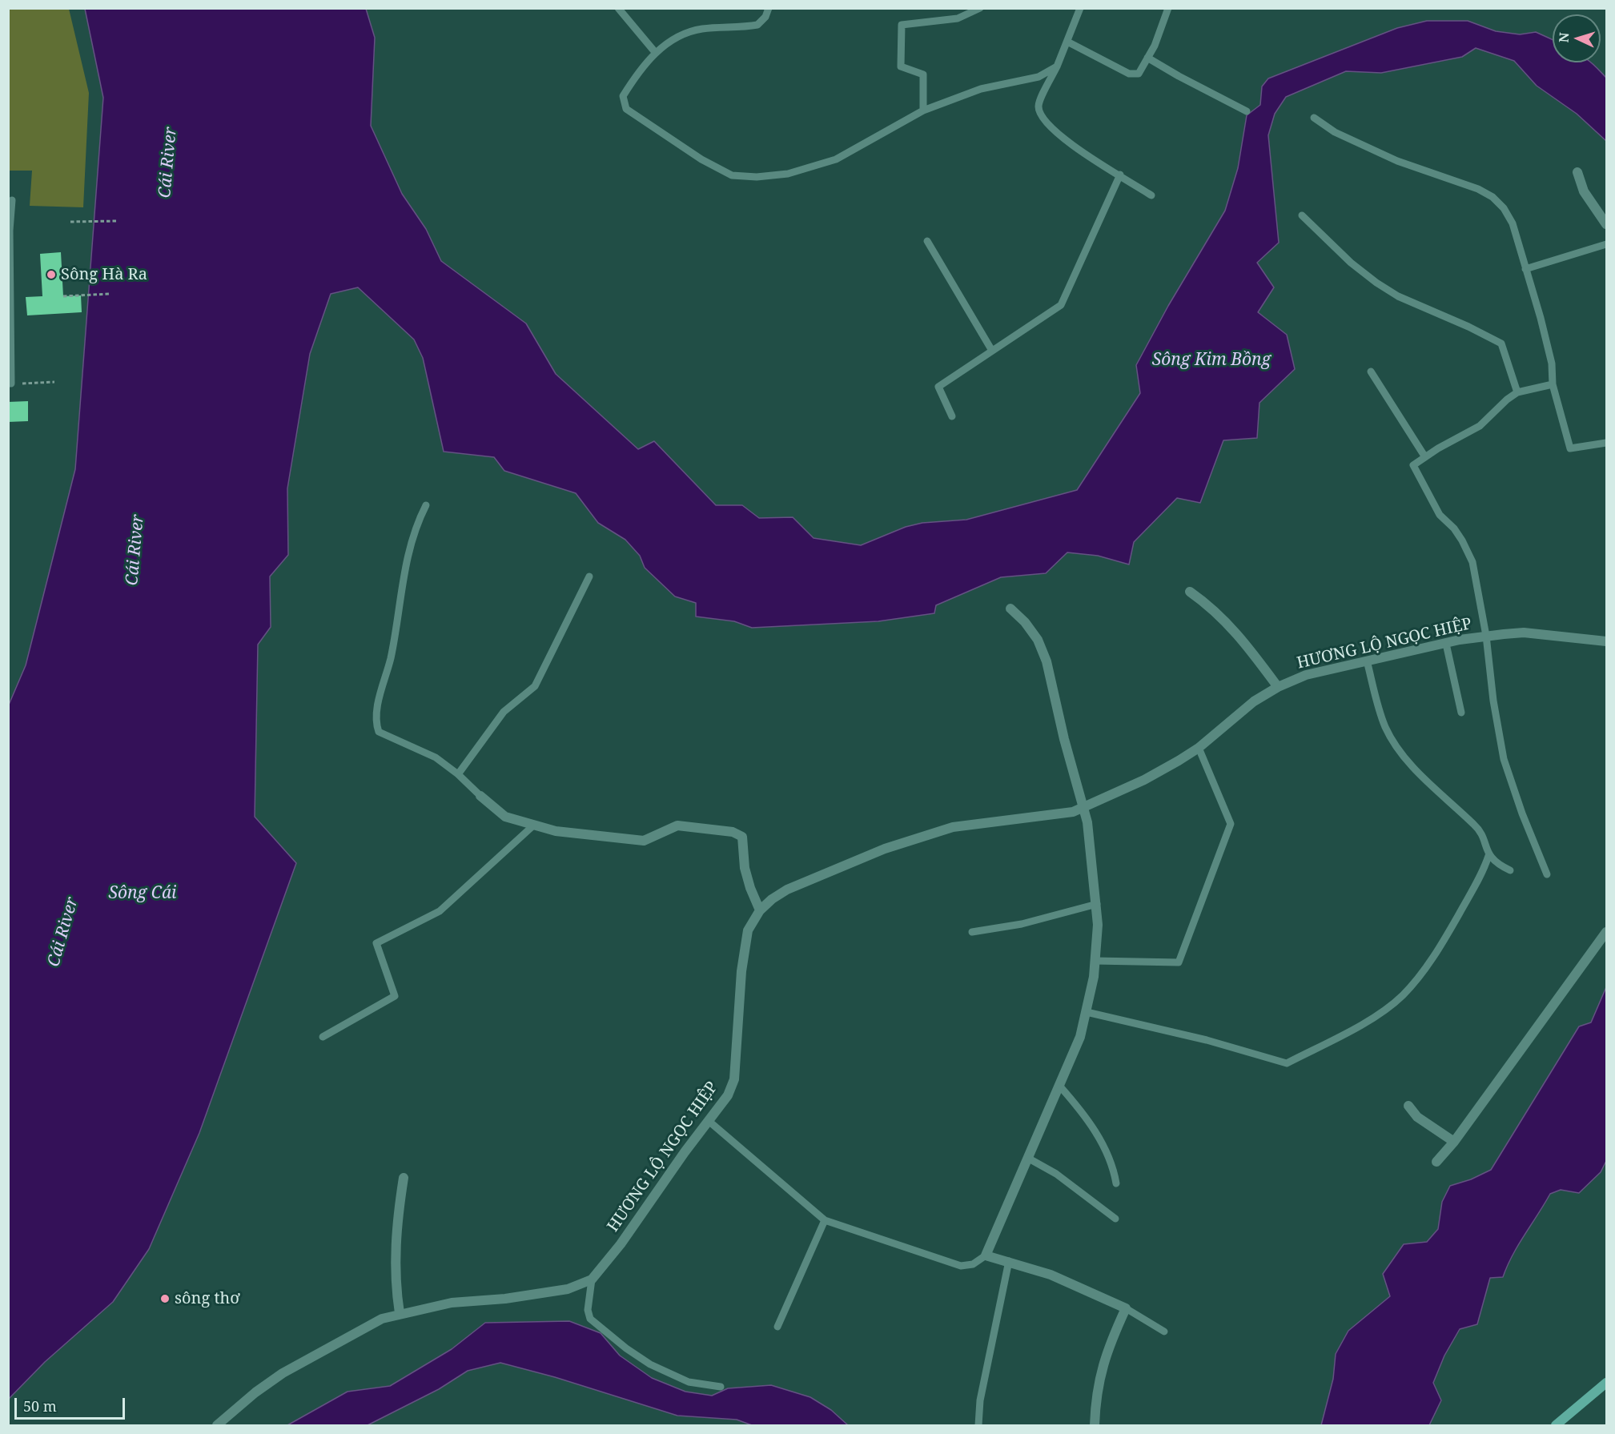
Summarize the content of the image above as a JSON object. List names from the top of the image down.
{
  "streets": {
    "street": ["HƯƠNG LỘ NGỌC HIỆP"]
  },
  "water": ["Cái River", "Sông Kim Bồng", "Sông Cái"],
  "places": ["Sông Hà Ra", "sông thơ"],
  "scale_bar": "50 m",
  "north": "left"
}
